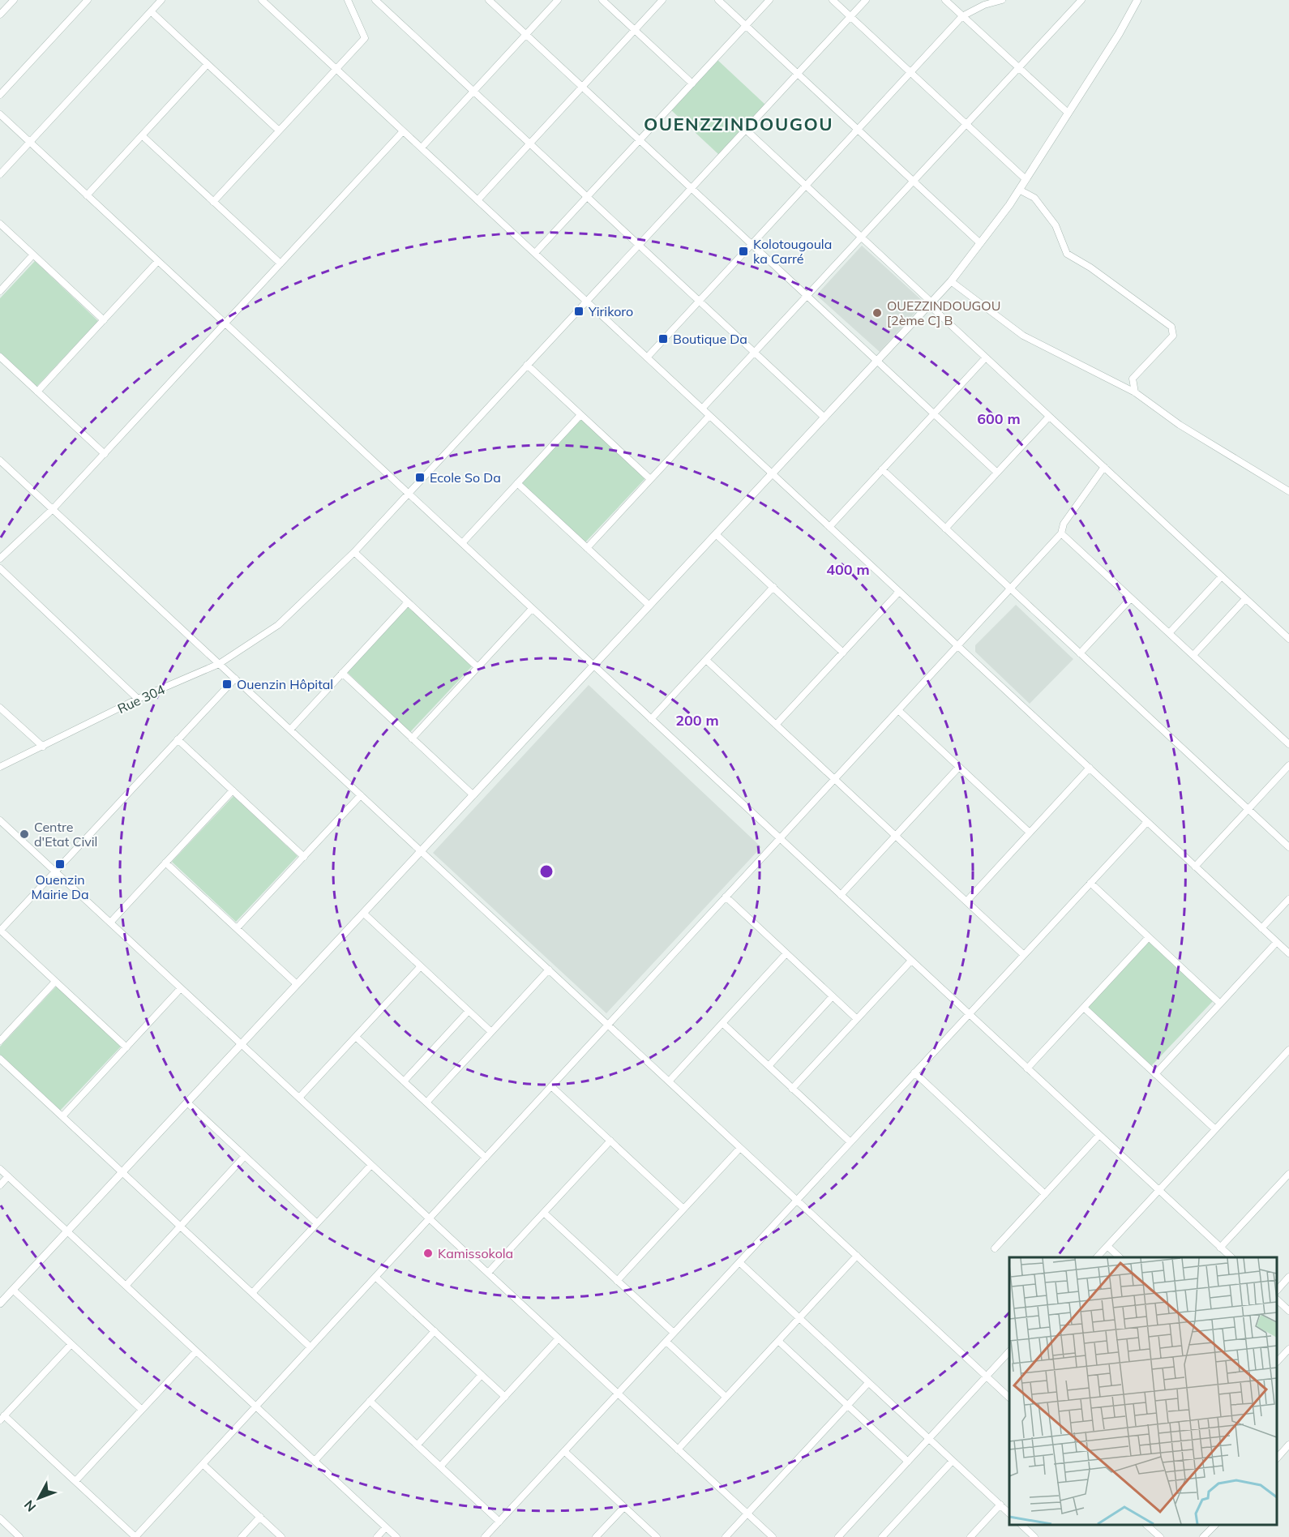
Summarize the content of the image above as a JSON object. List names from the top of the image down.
{
  "streets": {
    "street": ["Rue 304"]
  },
  "districts": ["OUENZZINDOUGOU"],
  "places": {
    "transit": [
      "Kolotougoula ka Carré",
      "Yirikoro",
      "Boutique Da",
      "Ecole So Da",
      "Ouenzin Hôpital",
      "Ouenzin Mairie Da"
    ],
    "other": ["OUEZZINDOUGOU [2ème C] B", "Centre d'Etat Civil", "Kamissokola"]
  },
  "north": "bottom left",
  "rings": ["600 m", "400 m", "200 m"]
}
